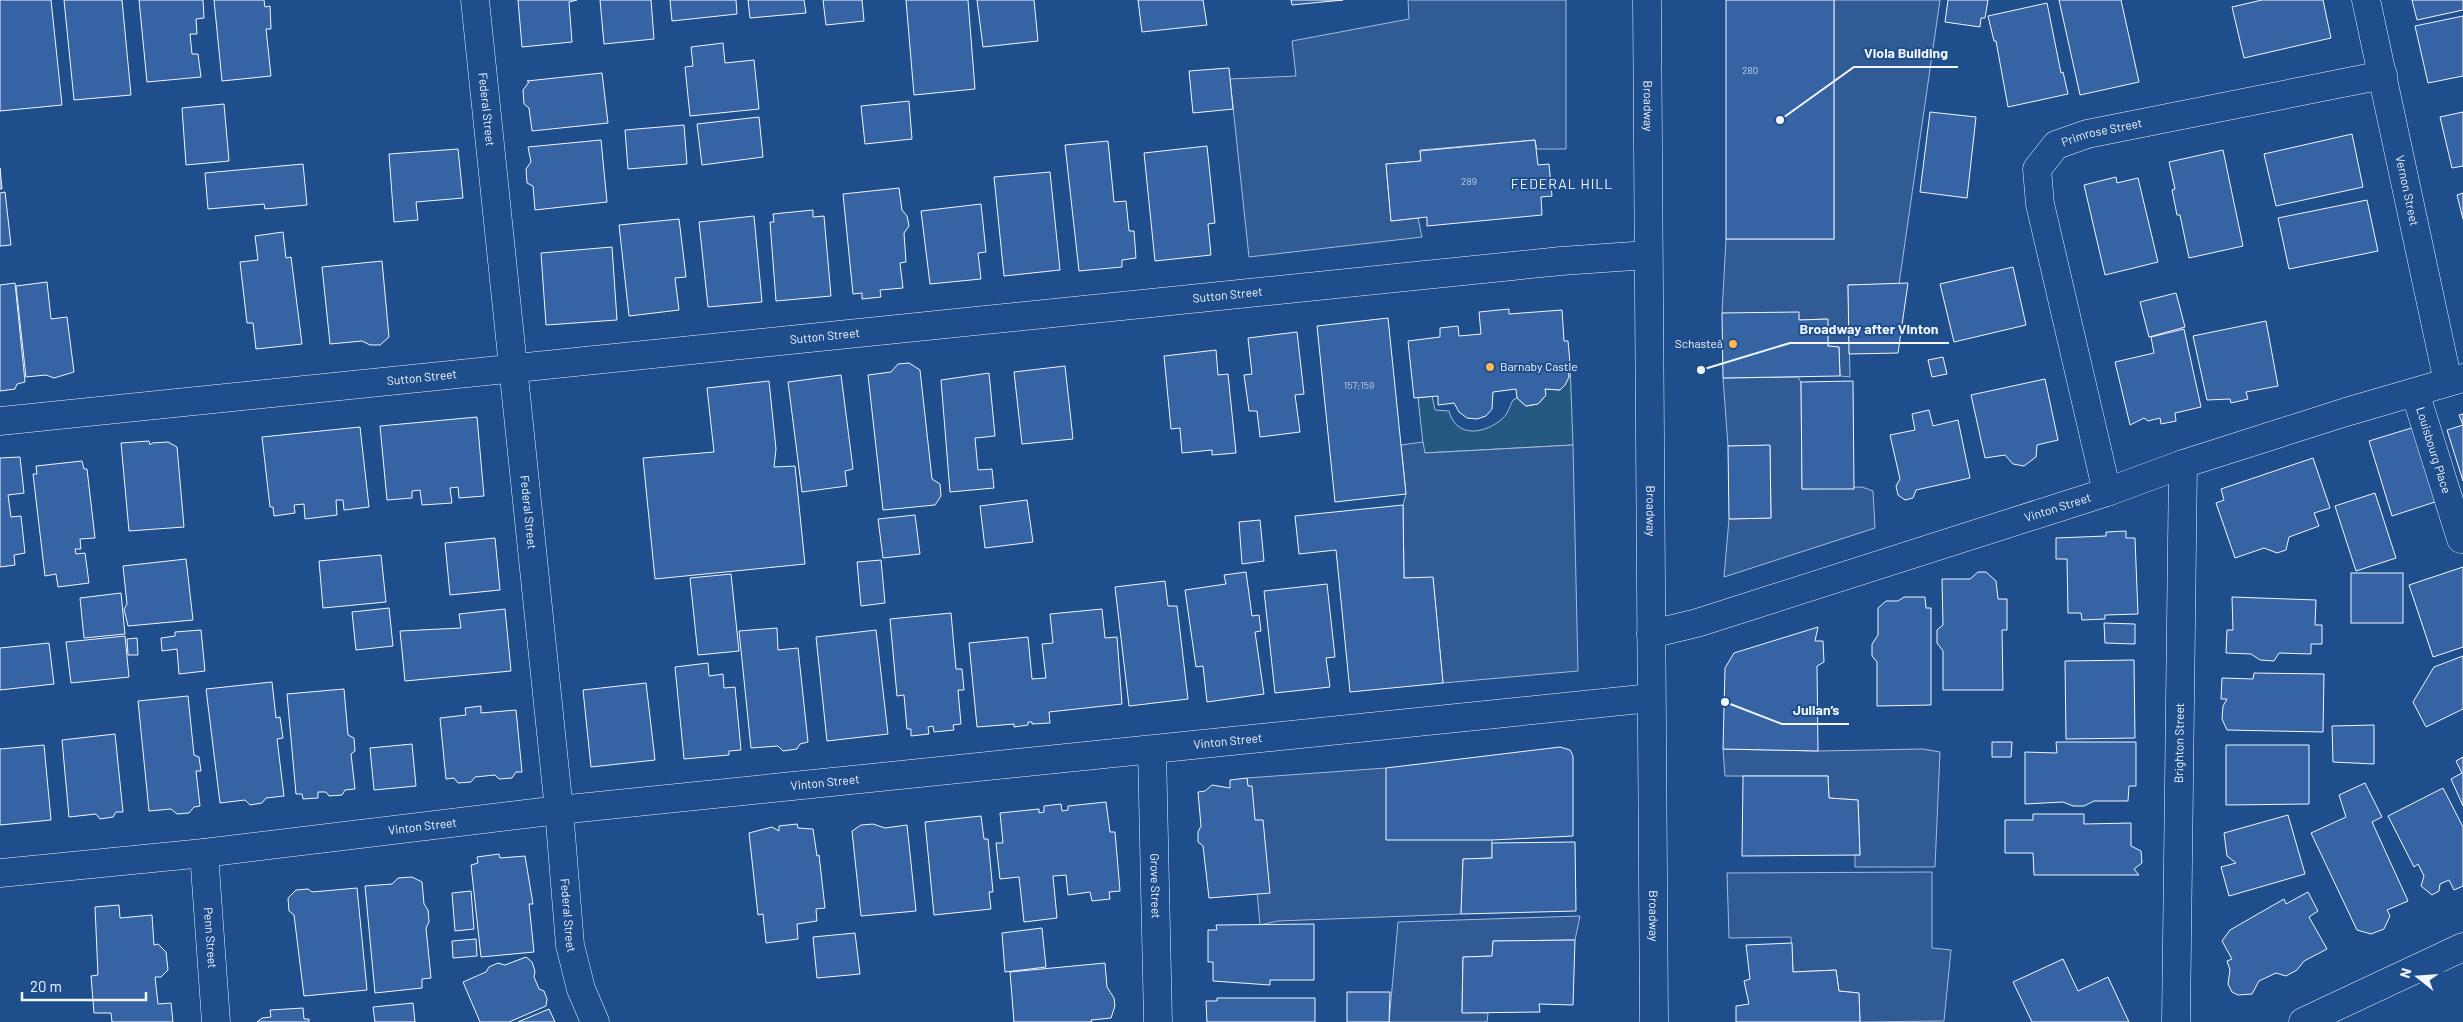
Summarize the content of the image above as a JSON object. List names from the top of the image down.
{
  "streets": {
    "street": [
      "Broadway",
      "Federal Street",
      "Primrose Street",
      "Vernon Street",
      "Sutton Street",
      "Louisbourg Place",
      "Vinton Street",
      "Brighton Street",
      "Grove Street",
      "Penn Street"
    ]
  },
  "crossings": [
    ["Broadway", "Sutton Street"],
    ["Broadway", "Vinton Street"],
    ["Federal Street", "Sutton Street"],
    ["Federal Street", "Vinton Street"],
    ["Primrose Street", "Vernon Street"],
    ["Primrose Street", "Vinton Street"],
    ["Vernon Street", "Vinton Street"],
    ["Louisbourg Place", "Vinton Street"],
    ["Vinton Street", "Brighton Street"],
    ["Vinton Street", "Grove Street"],
    ["Vinton Street", "Penn Street"]
  ],
  "districts": ["FEDERAL HILL"],
  "places": [
    "Viola Building",
    "Schasteâ",
    "Barnaby Castle",
    "Broadway after Vinton",
    "Julian’s"
  ],
  "house_numbers": ["280", "289", "157;159"],
  "scale_bar": "20 m",
  "north": "left"
}
